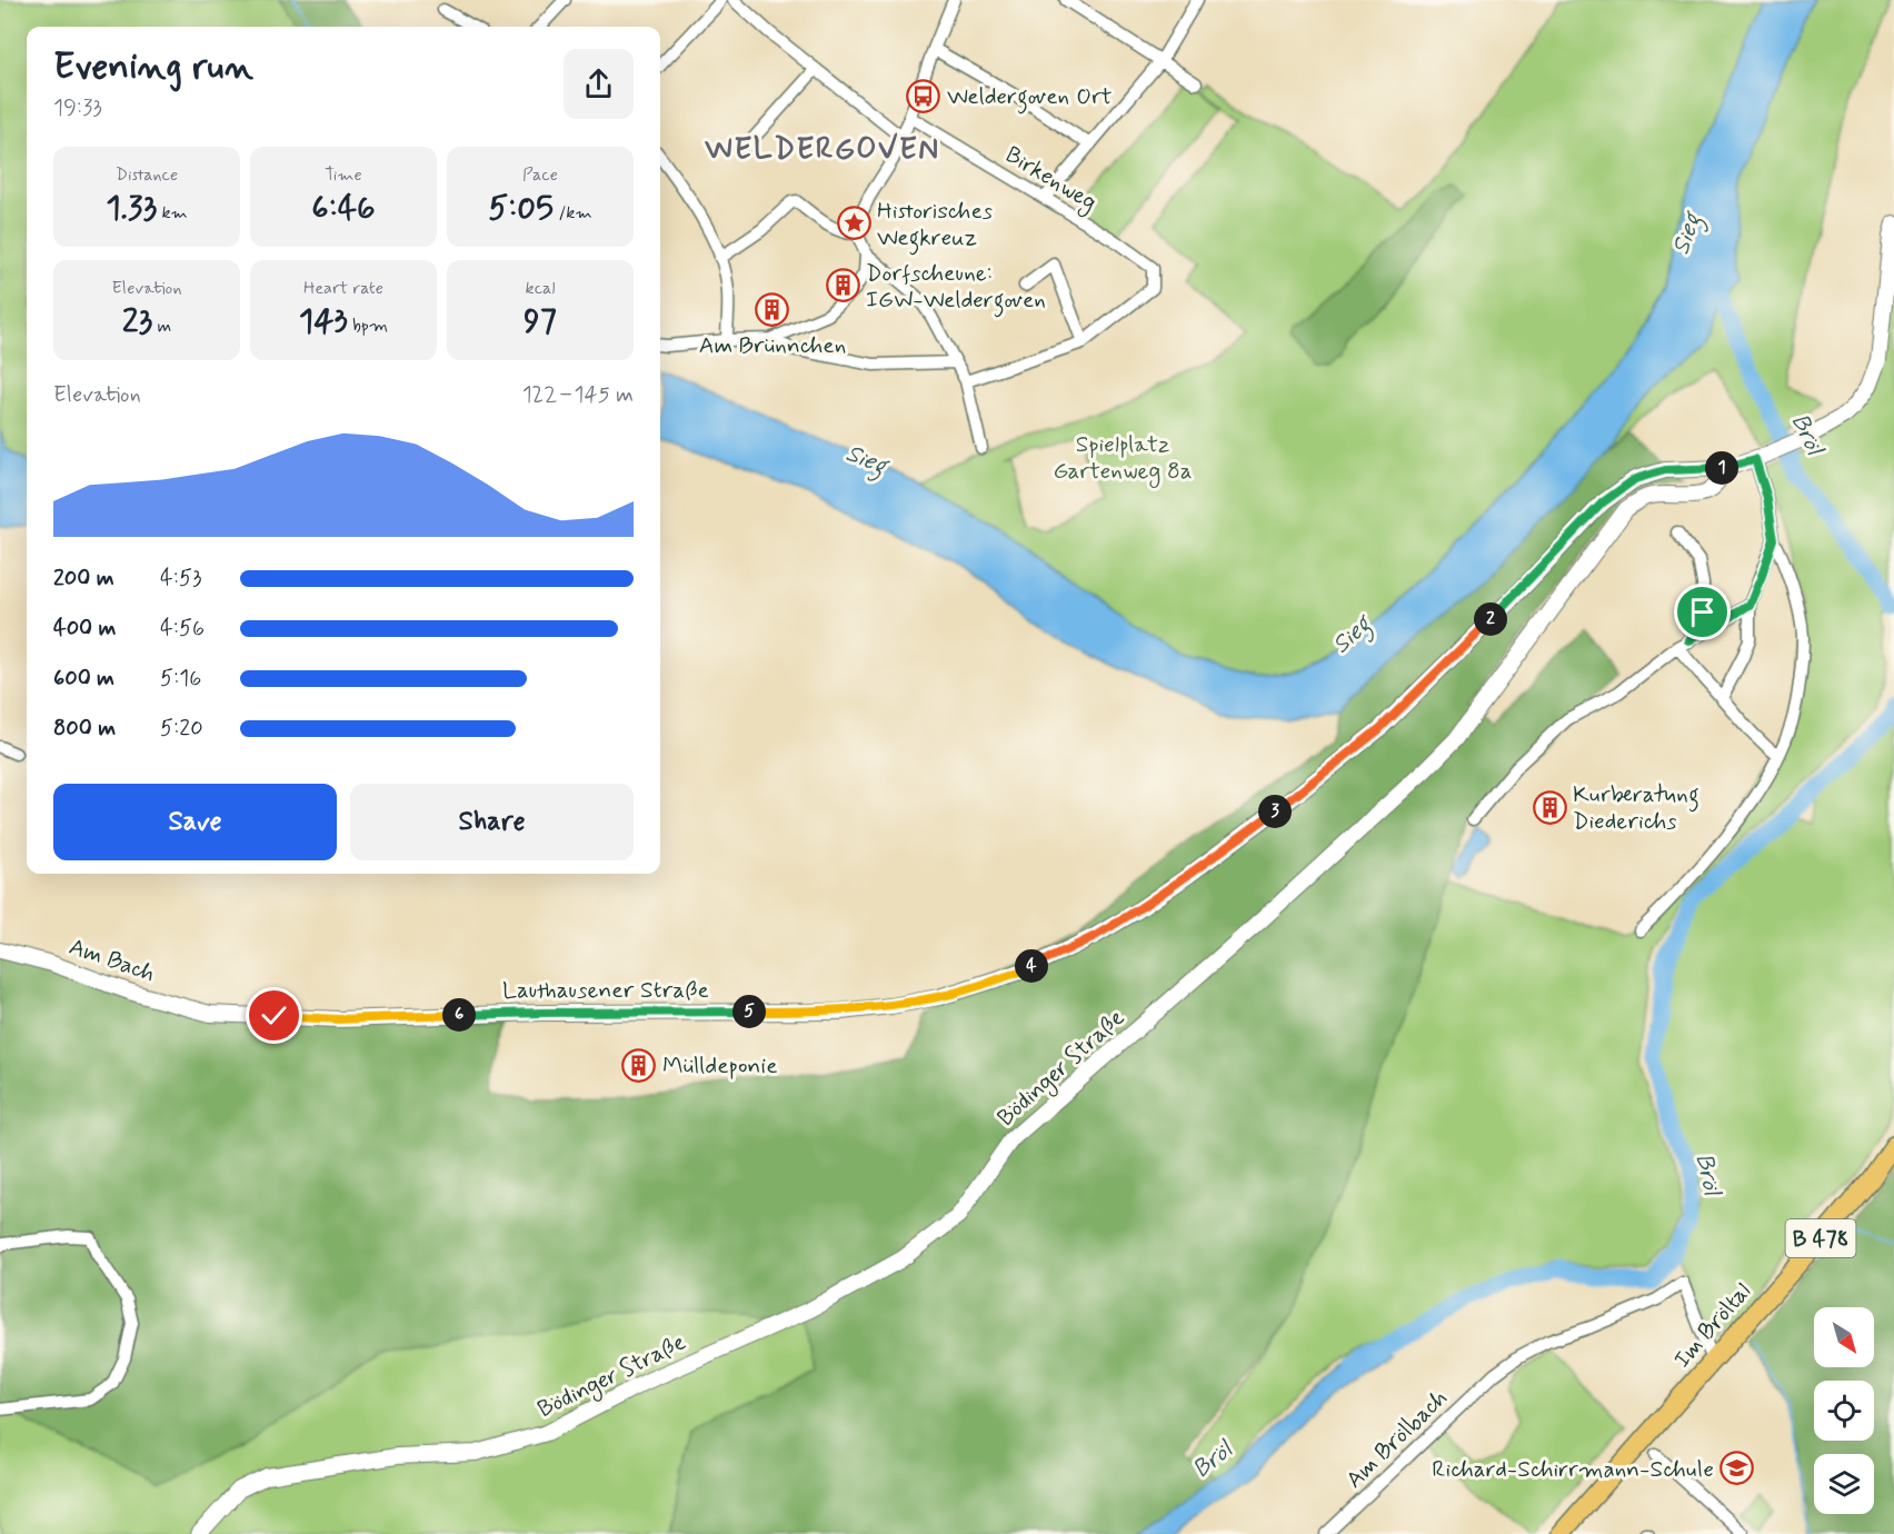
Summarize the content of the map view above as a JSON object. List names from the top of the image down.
{
  "streets": {
    "main road": ["B 478", "Im Bröltal"],
    "street": [
      "Birkenweg",
      "Am Bach",
      "Lauthausener Straße",
      "Bödinger Straße",
      "Am Brölbach"
    ]
  },
  "crossings": [
    ["Am Bach", "Lauthausener Straße"],
    ["Lauthausener Straße", "Bödinger Straße"],
    ["Im Bröltal", "Am Brölbach"]
  ],
  "districts": ["WELDERGOVEN"],
  "water": ["Sieg", "Bröl"],
  "parks": ["Spielplatz Gartenweg 8a"],
  "places": {
    "bus stop": ["Weldergoven Ort"],
    "place": ["Historisches Wegkreuz"],
    "building": [
      "Dorfscheune: IGW-Weldergoven",
      "Am Brünnchen",
      "Kurberatung Diederichs",
      "Mülldeponie"
    ],
    "school or university": ["Richard-Schirrmann-Schule"]
  },
  "north": "bottom right",
  "page": {
    "heading": ["Evening run", "19:33"],
    "stats": [
      ["Distance", "1.33 km"],
      ["Time", "6:46"],
      ["Pace", "5:05 /km"],
      ["Elevation", "23 m"],
      ["Heart rate", "143 bpm"],
      ["kcal", "97"]
    ],
    "chart": ["Elevation", "122–145 m"],
    "pins": [
      "1",
      "2",
      "3",
      "4",
      "5",
      "6"
    ],
    "list": [
      {
        "name": "200 m",
        "note": "4:53"
      },
      {
        "name": "400 m",
        "note": "4:56"
      },
      {
        "name": "600 m",
        "note": "5:16"
      },
      {
        "name": "800 m",
        "note": "5:20"
      }
    ],
    "buttons": ["Save", "Share"]
  }
}
